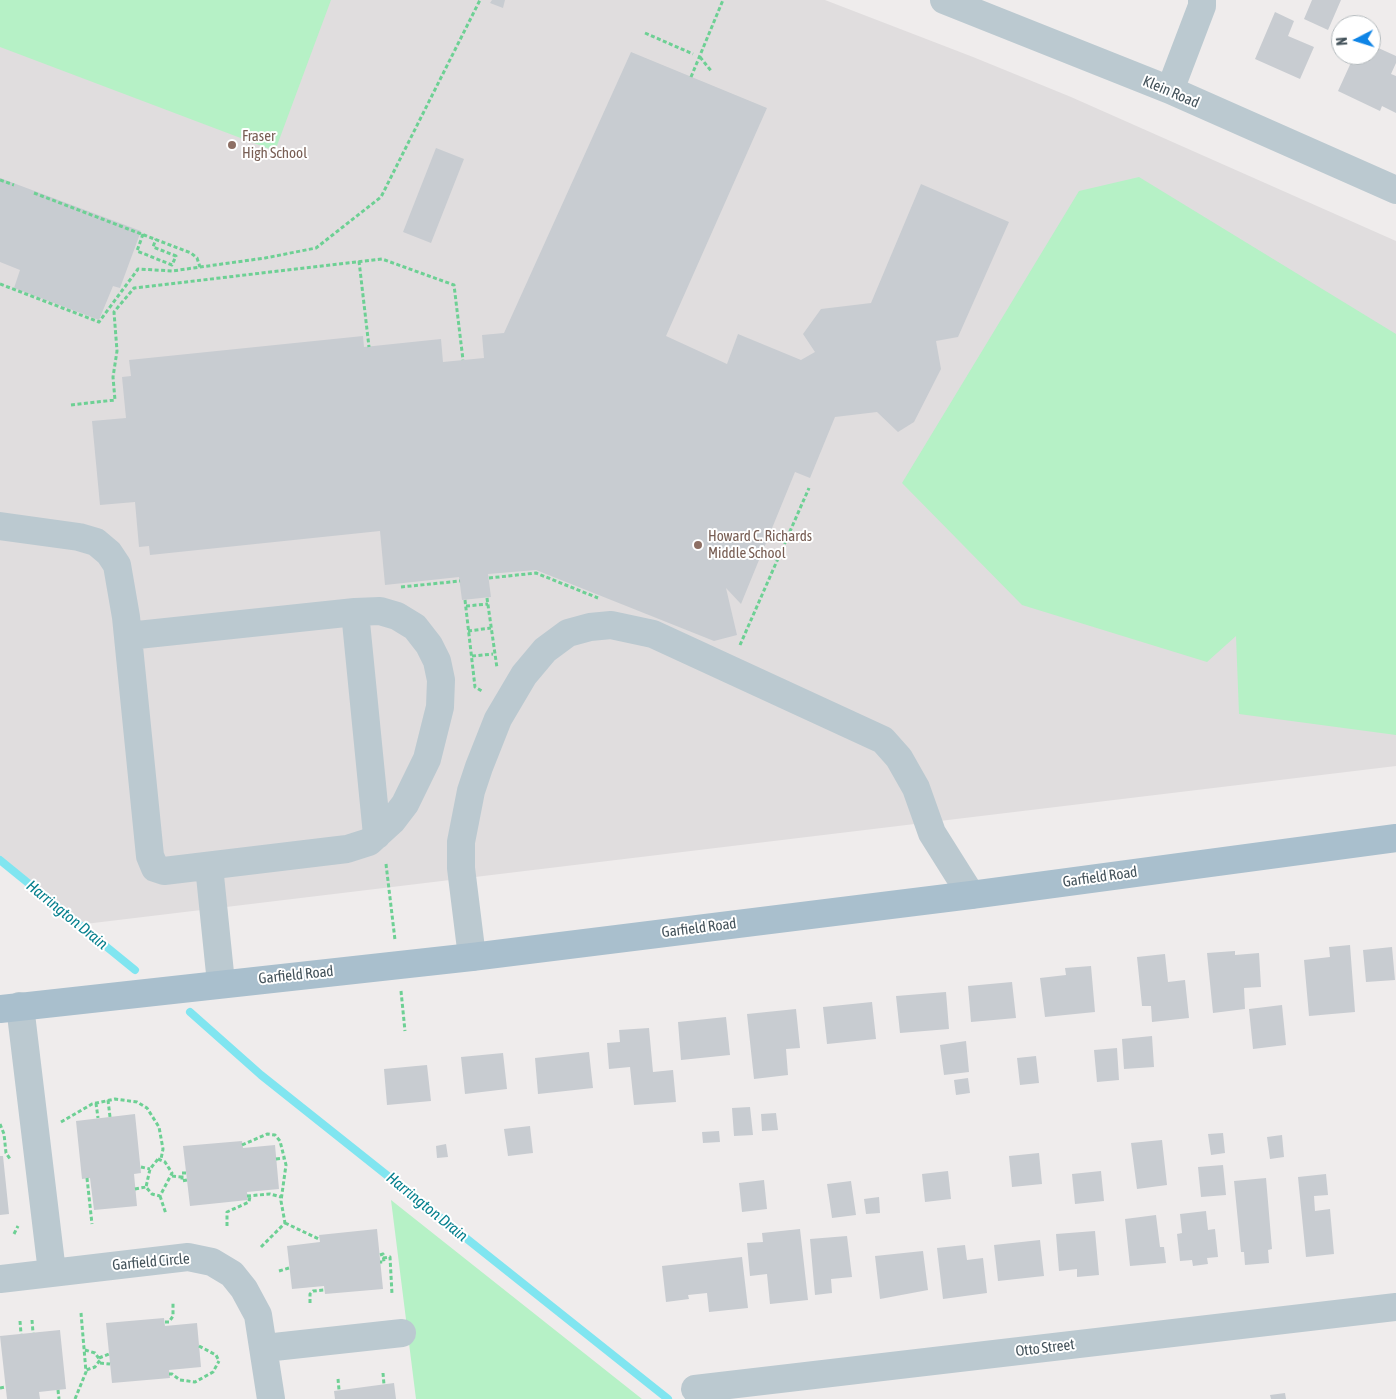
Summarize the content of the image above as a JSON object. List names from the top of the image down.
{
  "streets": {
    "main road": ["Garfield Road"],
    "street": ["Klein Road", "Garfield Circle", "Otto Street"]
  },
  "water": ["Harrington Drain"],
  "places": ["Fraser High School", "Howard C. Richards Middle School"],
  "north": "left"
}
